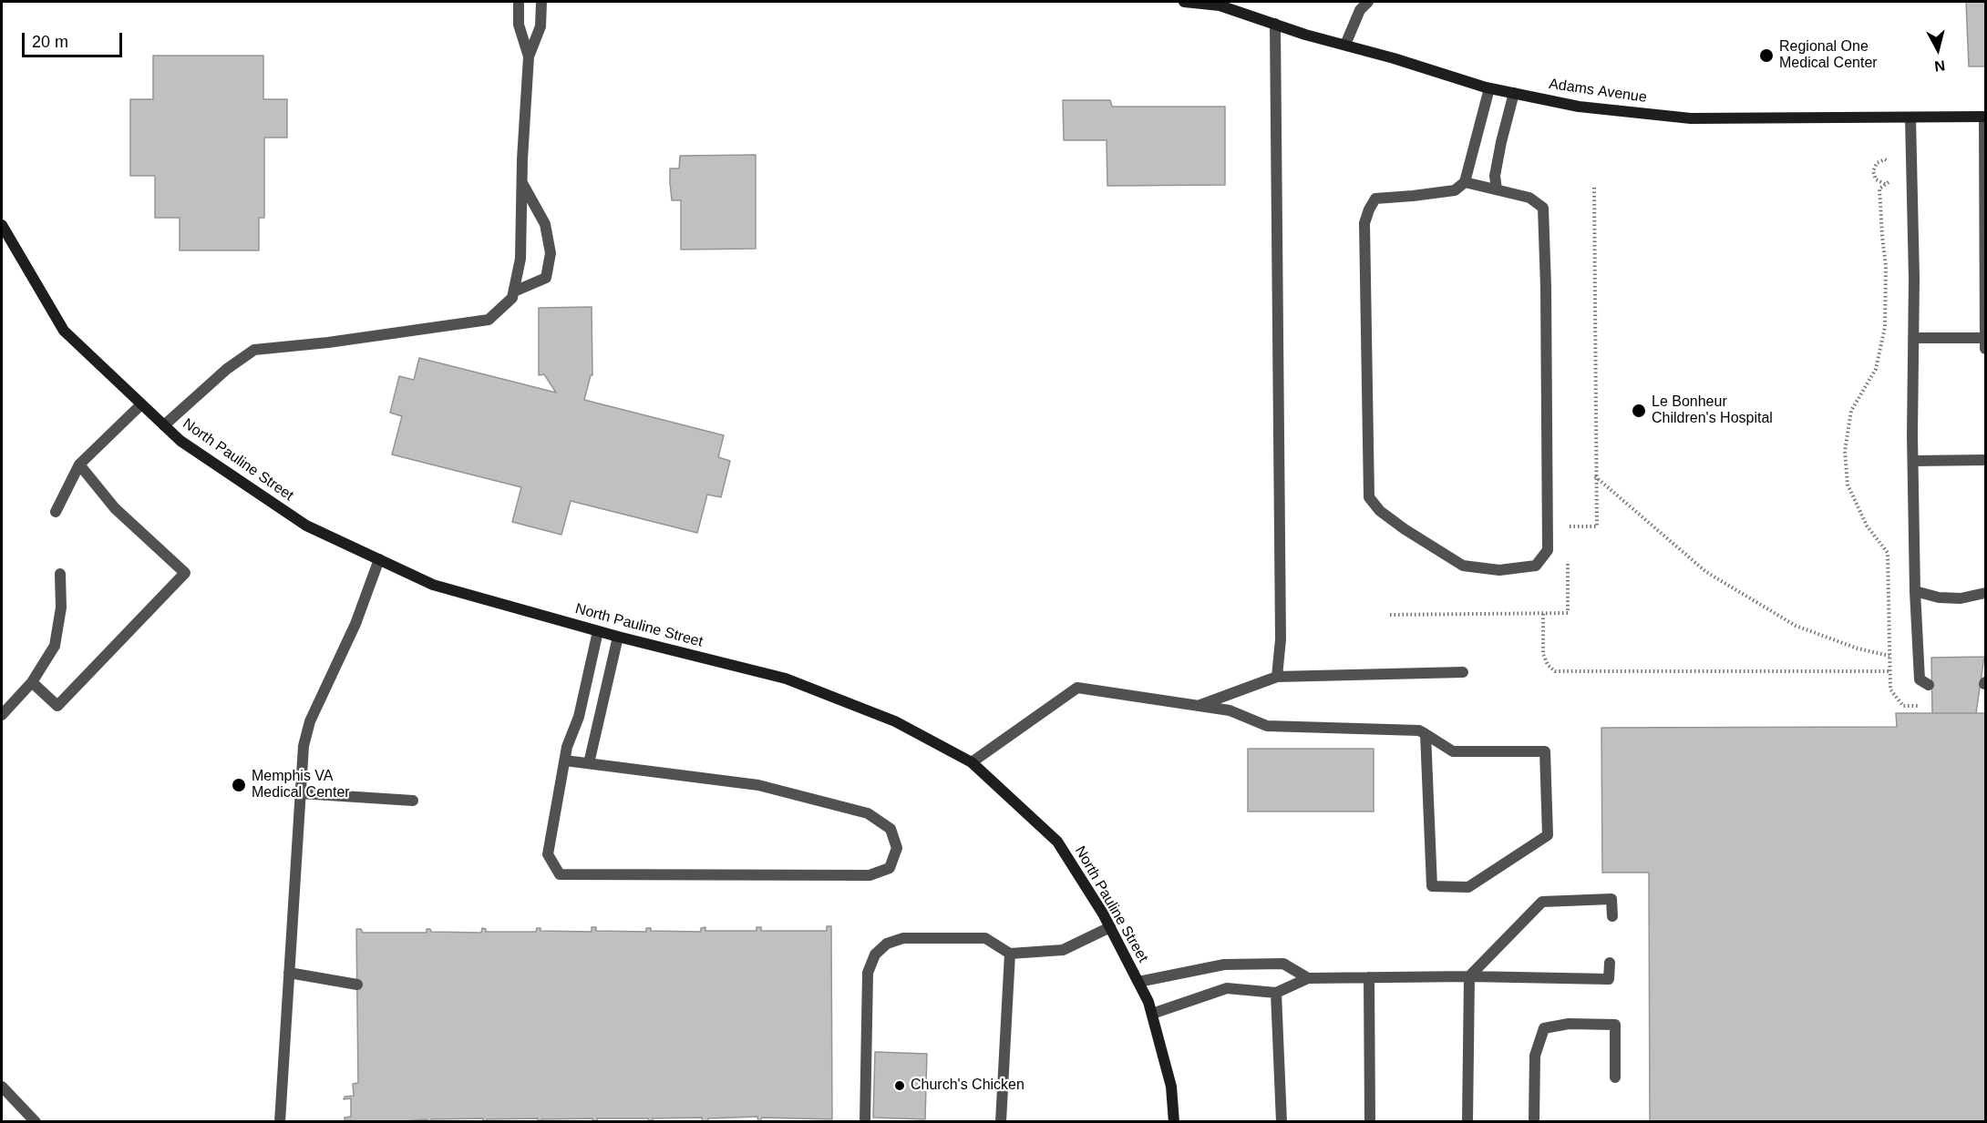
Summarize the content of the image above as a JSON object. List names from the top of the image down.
{
  "streets": {
    "main road": ["Adams Avenue", "North Pauline Street"]
  },
  "places": [
    "Regional One Medical Center",
    "Le Bonheur Children's Hospital",
    "Memphis VA Medical Center",
    "Church's Chicken"
  ],
  "scale_bar": "20 m",
  "north": "bottom"
}
